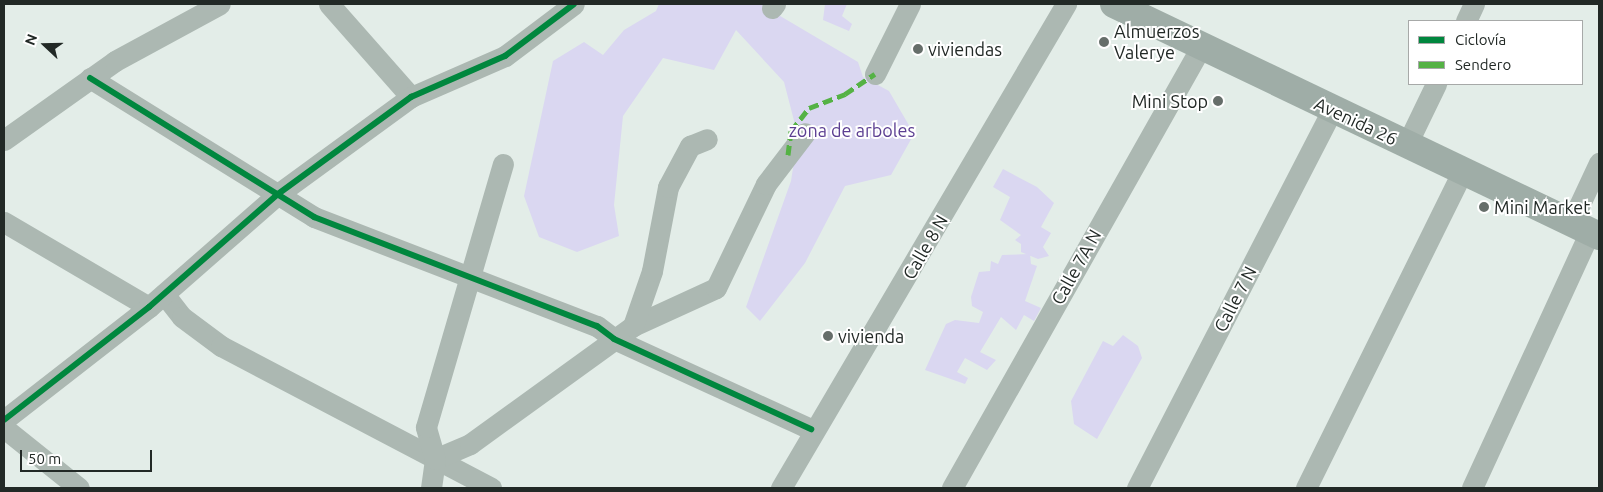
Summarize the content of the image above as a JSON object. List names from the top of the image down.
{
  "streets": {
    "street": [
      "Avenida 26",
      "Calle 8 N",
      "Calle 7A N",
      "Calle 7 N"
    ]
  },
  "crossings": [
    ["Avenida 26", "Calle 7A N"],
    ["Avenida 26", "Calle 7 N"]
  ],
  "parks": ["zona de arboles"],
  "places": [
    "Almuerzos Valerye",
    "viviendas",
    "Mini Stop",
    "Mini Market",
    "vivienda"
  ],
  "legend": ["Ciclovía", "Sendero"],
  "scale_bar": "50 m",
  "north": "left"
}
